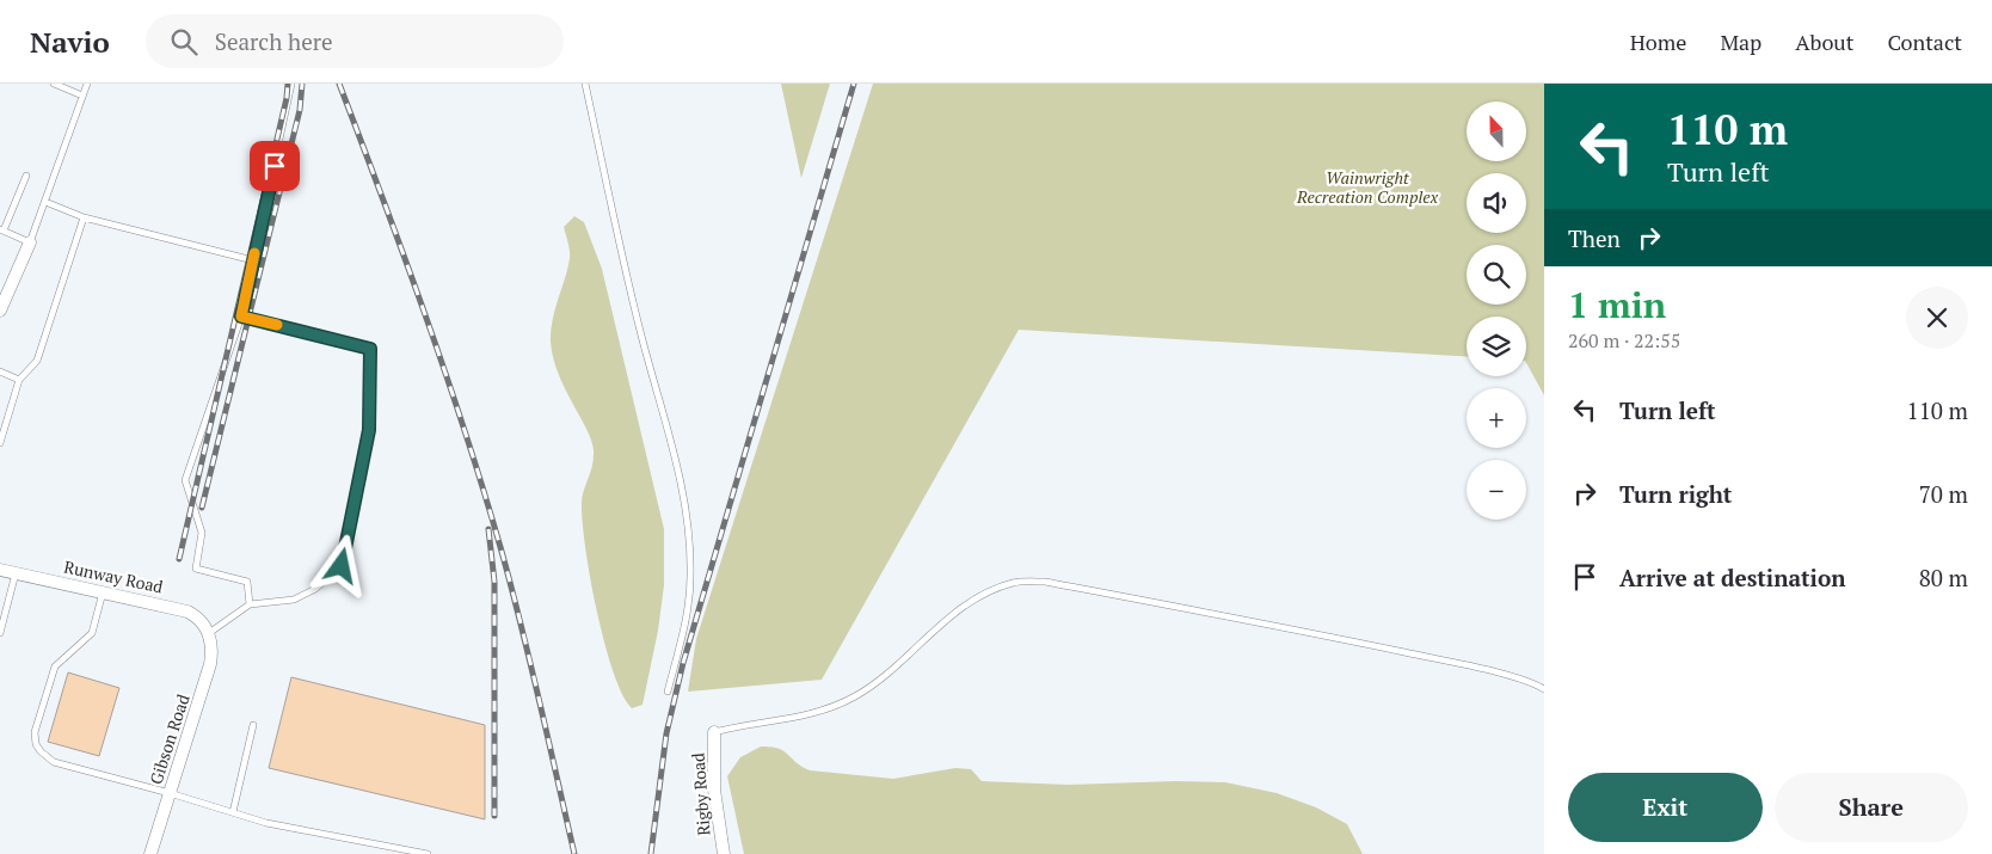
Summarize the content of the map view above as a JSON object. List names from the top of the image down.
{
  "streets": {
    "street": ["Runway Road", "Gibson Road", "Rigby Road"]
  },
  "crossings": [
    ["Runway Road", "Gibson Road"]
  ],
  "parks": ["Wainwright Recreation Complex"],
  "north": "top",
  "page": {
    "header": "Navio",
    "search": "Search here",
    "nav": [
      "Home",
      "Map",
      "About",
      "Contact"
    ],
    "turn": ["110 m", "Turn left"],
    "map_buttons": ["+", "−"],
    "then": "Then",
    "heading": ["1 min", "260 m · 22:55"],
    "list": [
      {
        "name": "Turn left",
        "value": "110 m"
      },
      {
        "name": "Turn right",
        "value": "70 m"
      },
      {
        "name": "Arrive at destination",
        "value": "80 m"
      }
    ],
    "buttons": ["Exit", "Share"]
  }
}
